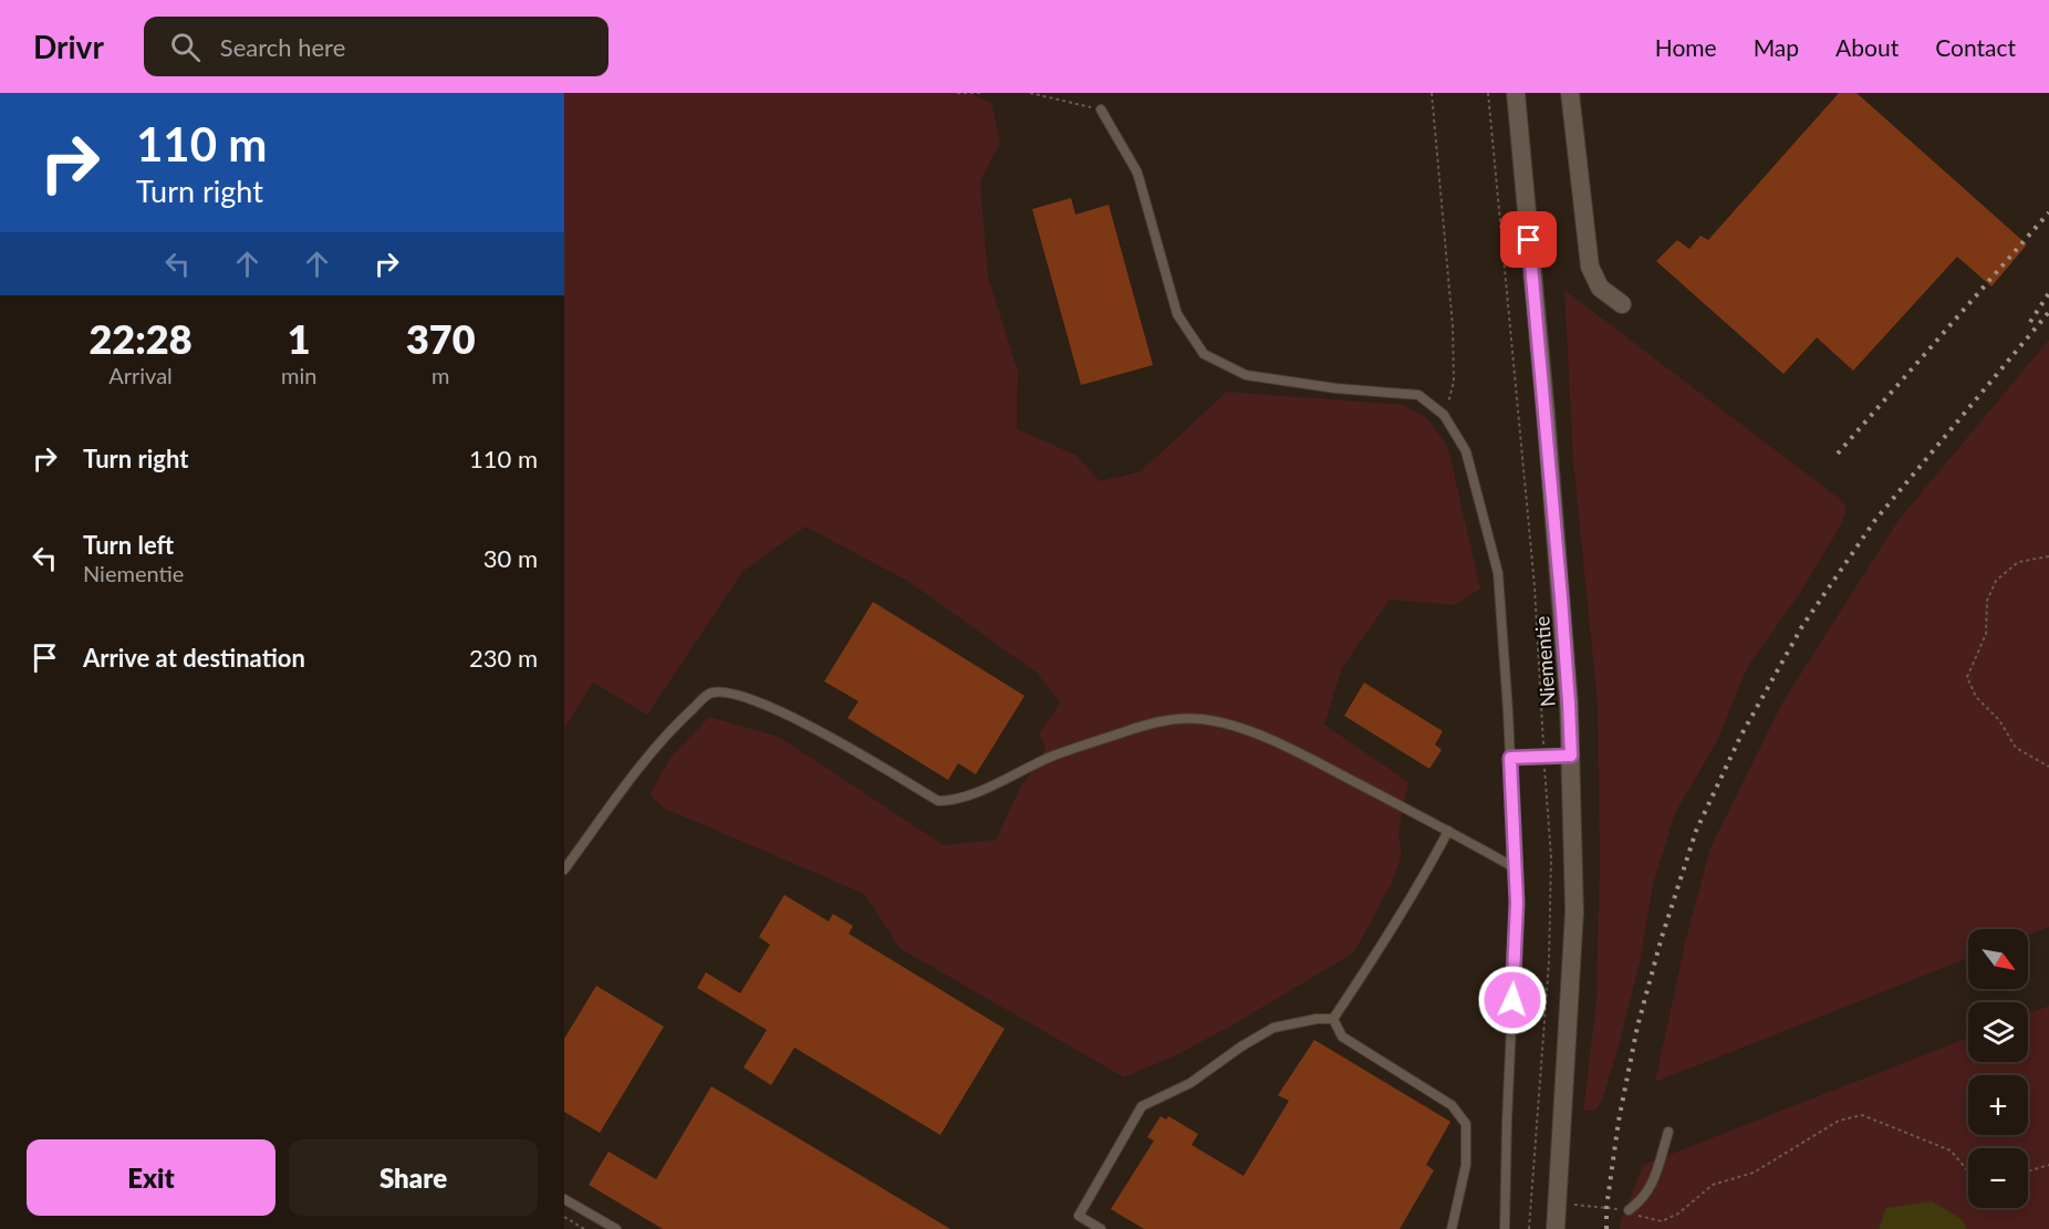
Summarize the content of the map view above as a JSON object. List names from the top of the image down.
{
  "streets": {
    "main road": ["Niementie"]
  },
  "north": "bottom right",
  "page": {
    "header": "Drivr",
    "search": "Search here",
    "nav": [
      "Home",
      "Map",
      "About",
      "Contact"
    ],
    "turn": ["110 m", "Turn right"],
    "eta": [
      "22:28",
      "Arrival",
      "1",
      "min",
      "370",
      "m"
    ],
    "list": [
      {
        "name": "Turn right",
        "value": "110 m"
      },
      {
        "name": "Turn left",
        "note": "Niementie",
        "value": "30 m"
      },
      {
        "name": "Arrive at destination",
        "value": "230 m"
      }
    ],
    "map_buttons": ["+", "−"],
    "buttons": ["Exit", "Share"]
  }
}
